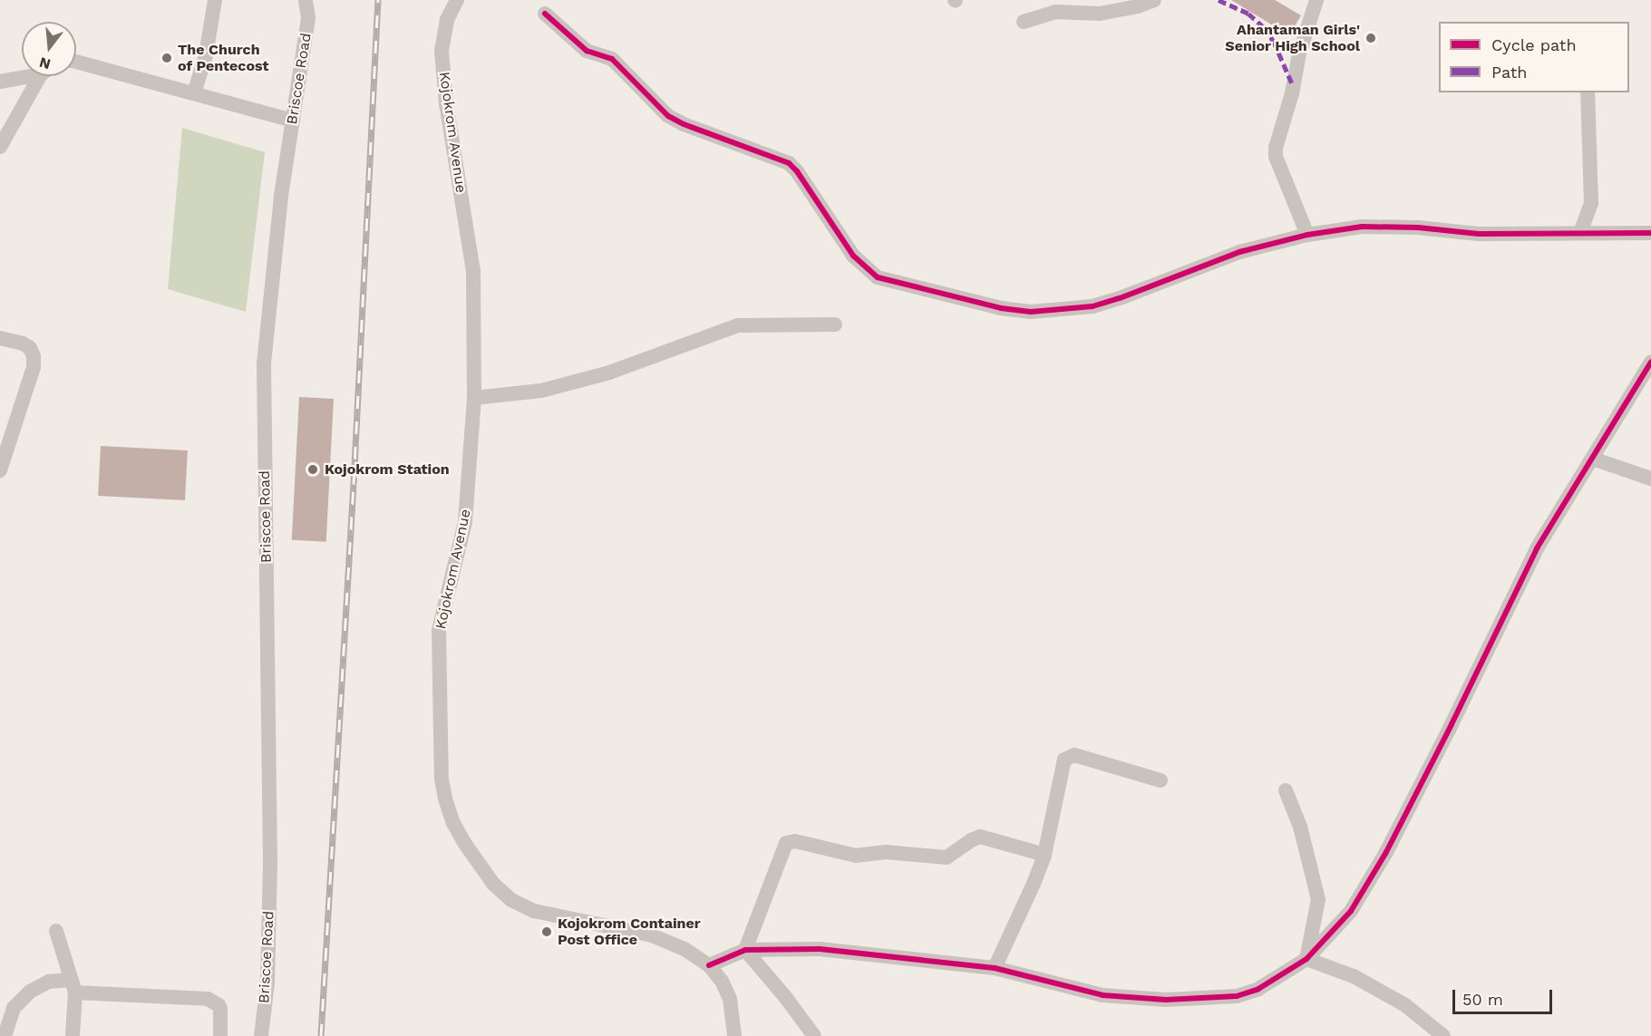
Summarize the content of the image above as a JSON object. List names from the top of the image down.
{
  "streets": {
    "street": ["Briscoe Road", "Kojokrom Avenue"]
  },
  "places": [
    "Ahantaman Girls' Senior High School",
    "The Church of Pentecost",
    "Kojokrom Station",
    "Kojokrom Container Post Office"
  ],
  "legend": ["Cycle path", "Path"],
  "scale_bar": "50 m",
  "north": "bottom"
}
